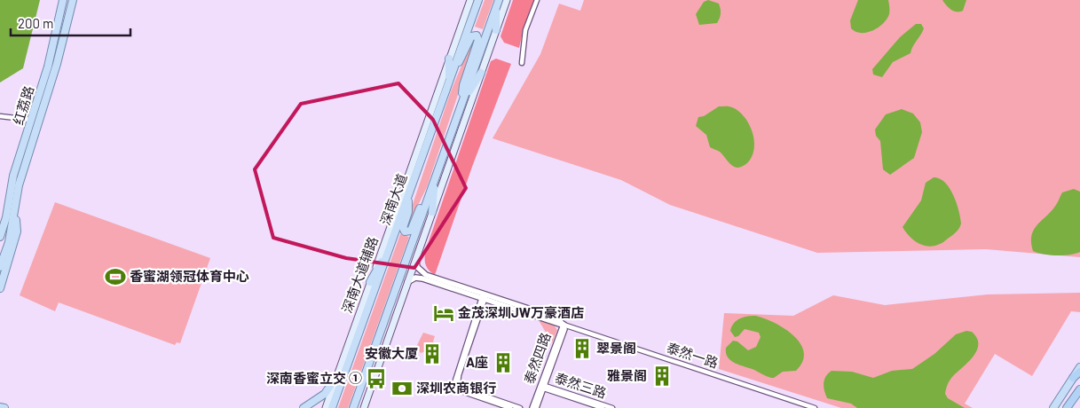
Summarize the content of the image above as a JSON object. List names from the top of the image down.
{
  "streets": {
    "main road": ["红荔路", "深南大道", "深南大道辅路"],
    "street": ["泰然一路", "泰然四路", "泰然三路"]
  },
  "crossings": [
    ["泰然一路", "泰然四路"],
    ["泰然四路", "泰然三路"]
  ],
  "places": {
    "sports": ["香蜜湖领冠体育中心"],
    "hotel": ["金茂深圳JW万豪酒店"],
    "building": [
      "翠景阁",
      "安徽大厦",
      "A座",
      "雅景阁"
    ],
    "bus stop": ["深南香蜜立交 ①"],
    "bank": ["深圳农商银行"]
  },
  "scale_bar": "200 m"
}
